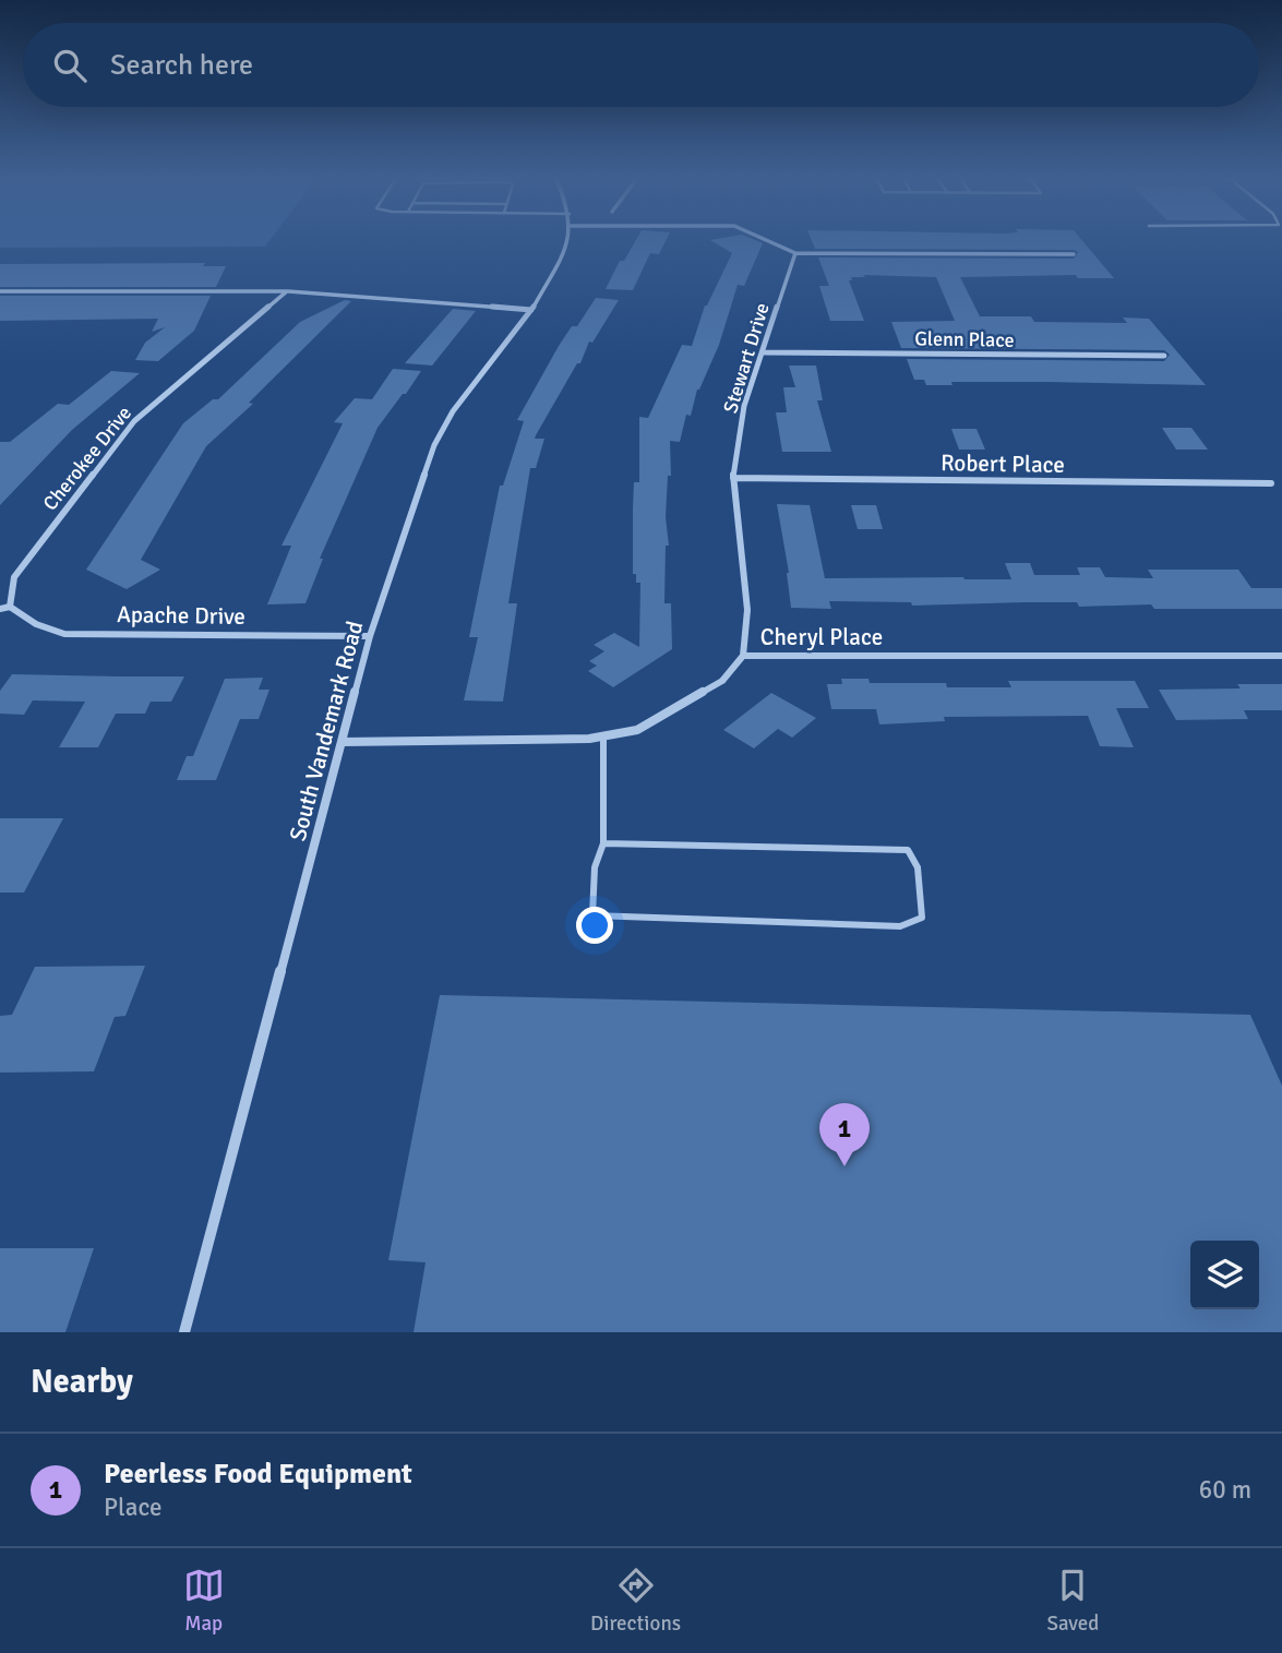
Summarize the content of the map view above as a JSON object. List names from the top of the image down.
{
  "streets": {
    "street": [
      "Glenn Place",
      "Stewart Drive",
      "Cherokee Drive",
      "Robert Place",
      "Apache Drive",
      "Cheryl Place",
      "South Vandemark Road"
    ]
  },
  "crossings": [
    ["Glenn Place", "Stewart Drive"],
    ["Stewart Drive", "Robert Place"],
    ["Stewart Drive", "Cheryl Place"],
    ["Cherokee Drive", "Apache Drive"],
    ["Apache Drive", "South Vandemark Road"],
    ["Cheryl Place", "South Vandemark Road"]
  ],
  "page": {
    "search": "Search here",
    "pins": "1",
    "heading": "Nearby",
    "list": [
      {
        "mark": "1",
        "name": "Peerless Food Equipment",
        "note": "Place",
        "value": "60 m"
      }
    ],
    "nav": ["Map", "Directions", "Saved"]
  }
}
